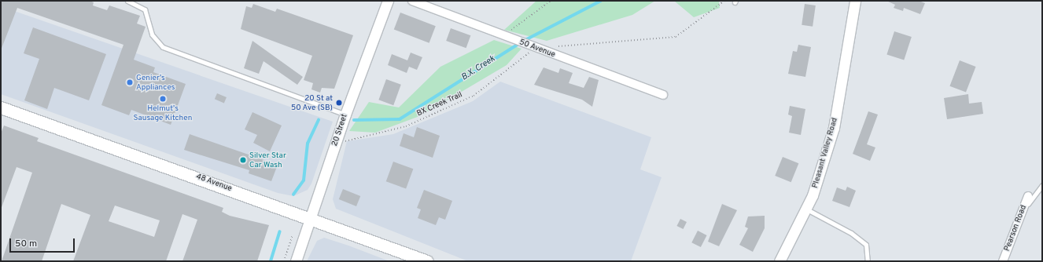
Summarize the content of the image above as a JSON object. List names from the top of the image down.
{
  "streets": {
    "main road": ["48 Avenue"],
    "street": [
      "50 Avenue",
      "20 Street",
      "Pleasant Valley Road",
      "Pearson Road"
    ],
    "path": ["BX Creek Trail"]
  },
  "crossings": [
    ["50 Avenue", "BX Creek Trail"],
    ["BX Creek Trail", "20 Street"],
    ["20 Street", "48 Avenue"]
  ],
  "water": ["B.X. Creek"],
  "places": [
    "Genier's Appliances",
    "Helmut's Sausage Kitchen",
    "20 St at 50 Ave (SB)",
    "Silver Star Car Wash"
  ],
  "scale_bar": "50 m"
}
